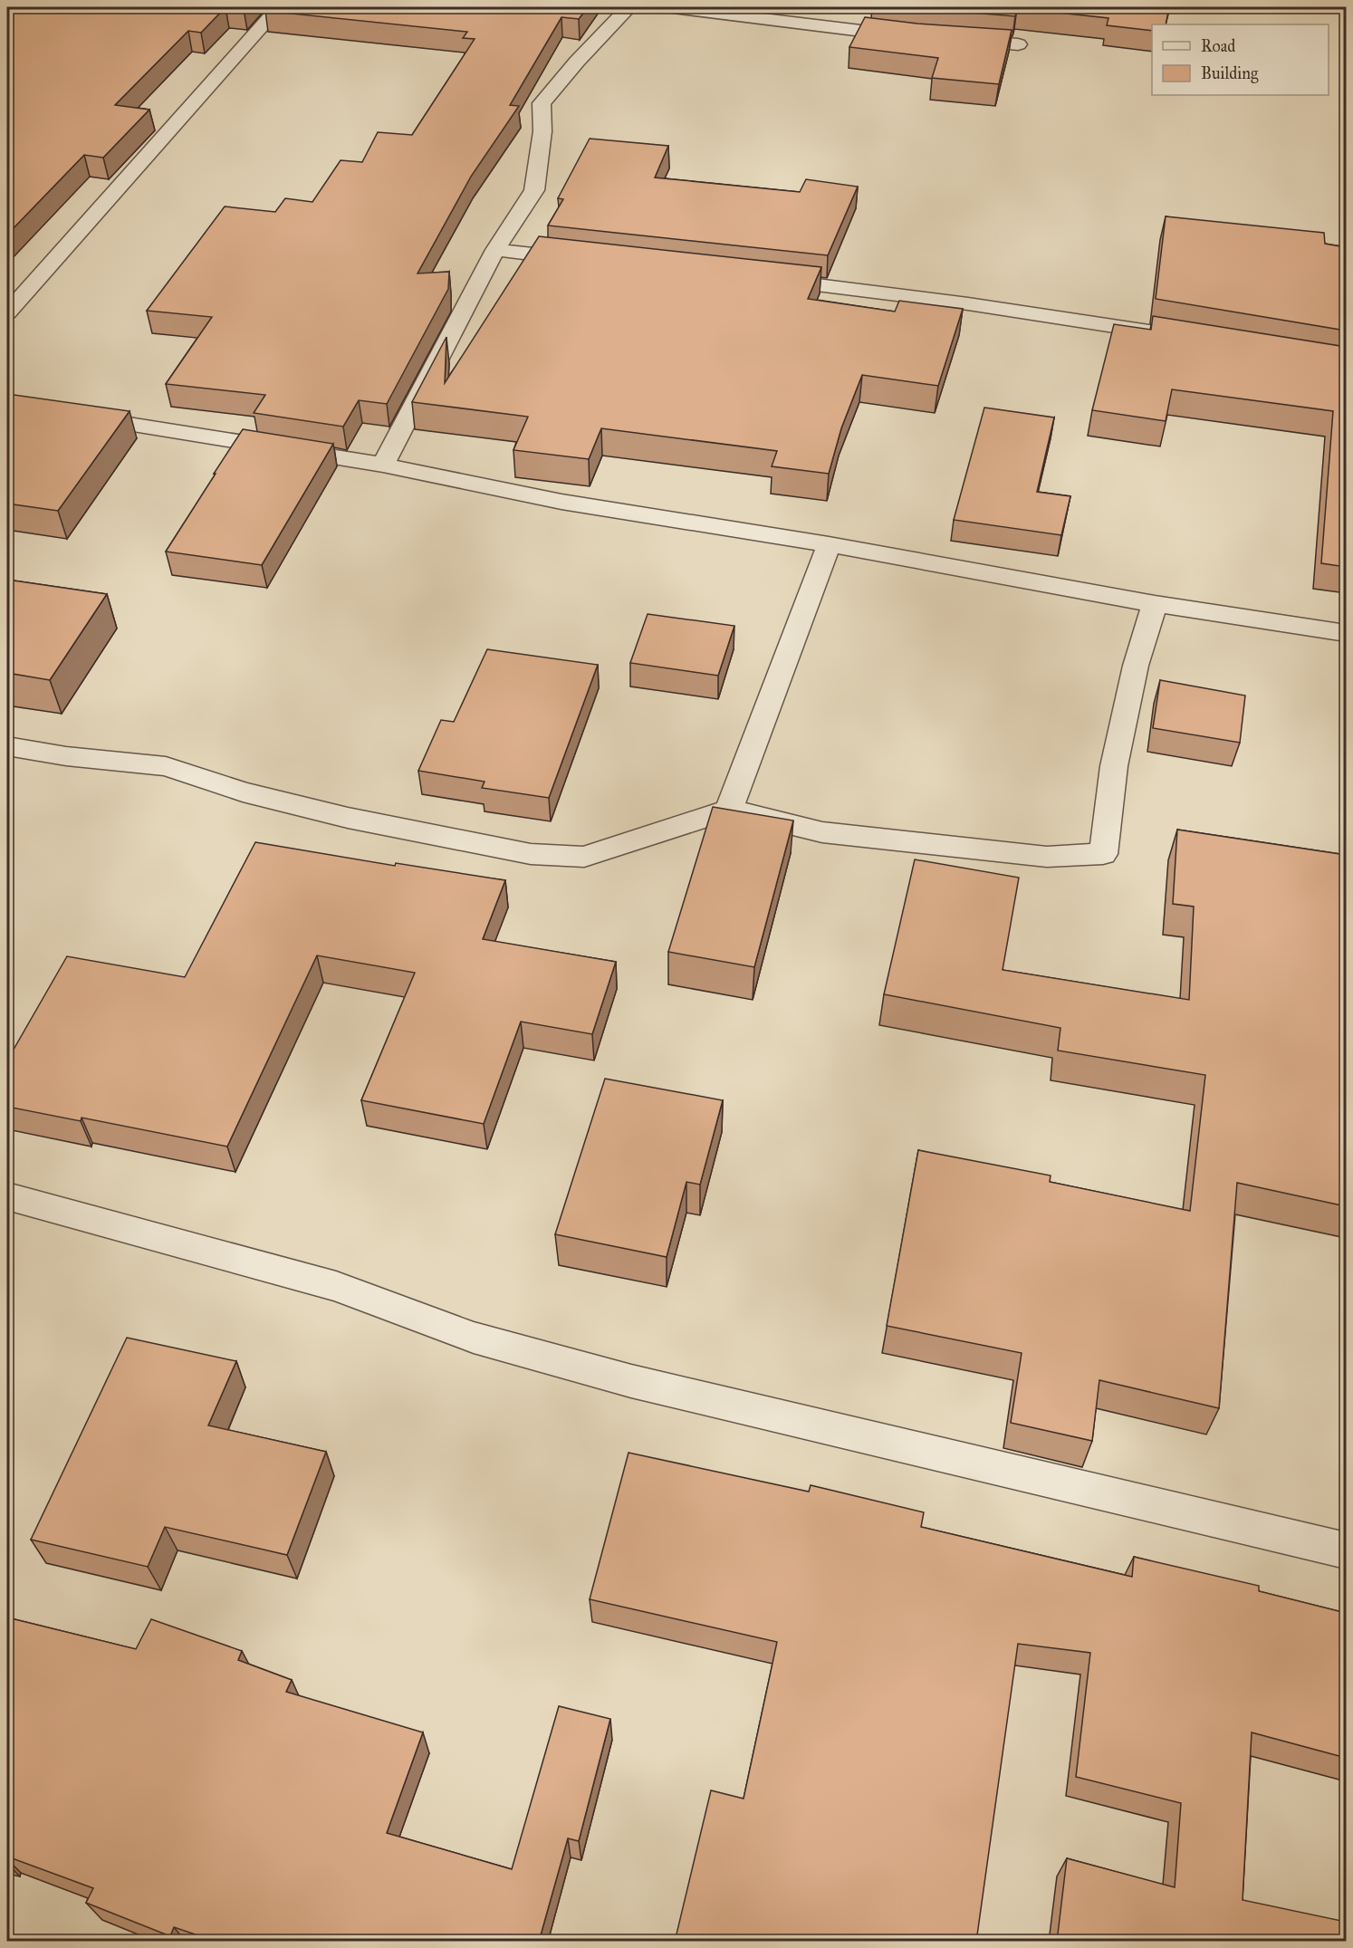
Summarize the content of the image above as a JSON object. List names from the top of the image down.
{
  "legend": ["Road", "Building"]
}
